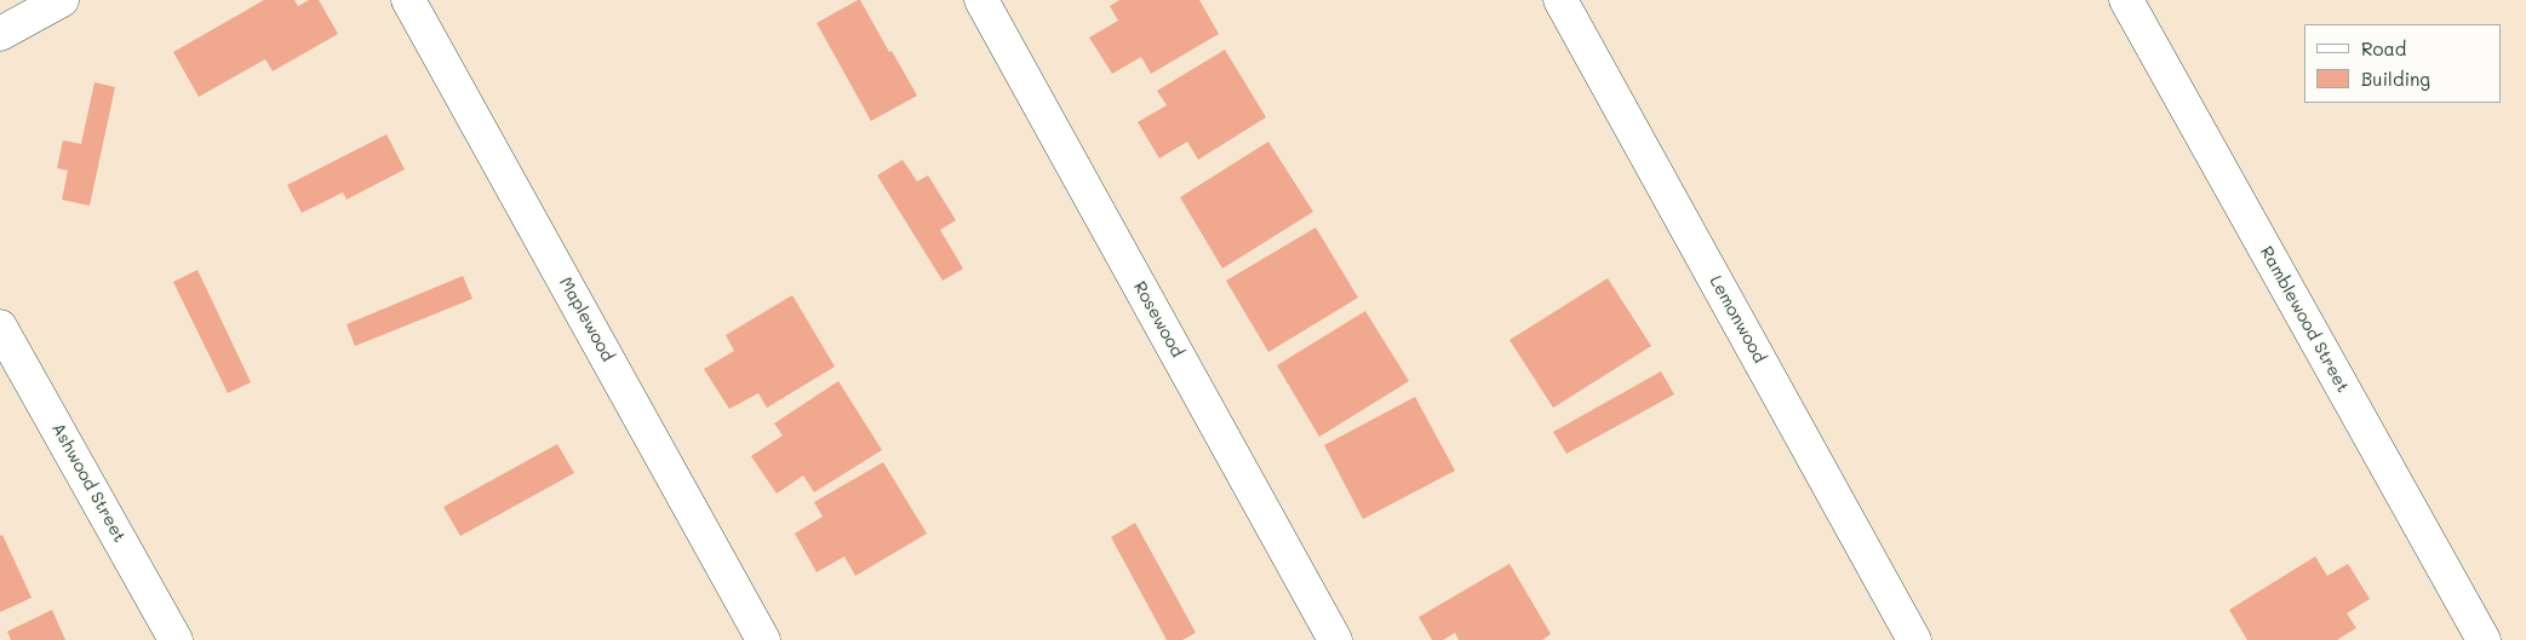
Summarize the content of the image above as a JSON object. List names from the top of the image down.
{
  "streets": {
    "street": [
      "Maplewood",
      "Rosewood",
      "Lemonwood",
      "Ramblewood Street",
      "Ashwood Street"
    ]
  },
  "legend": ["Road", "Building"]
}
